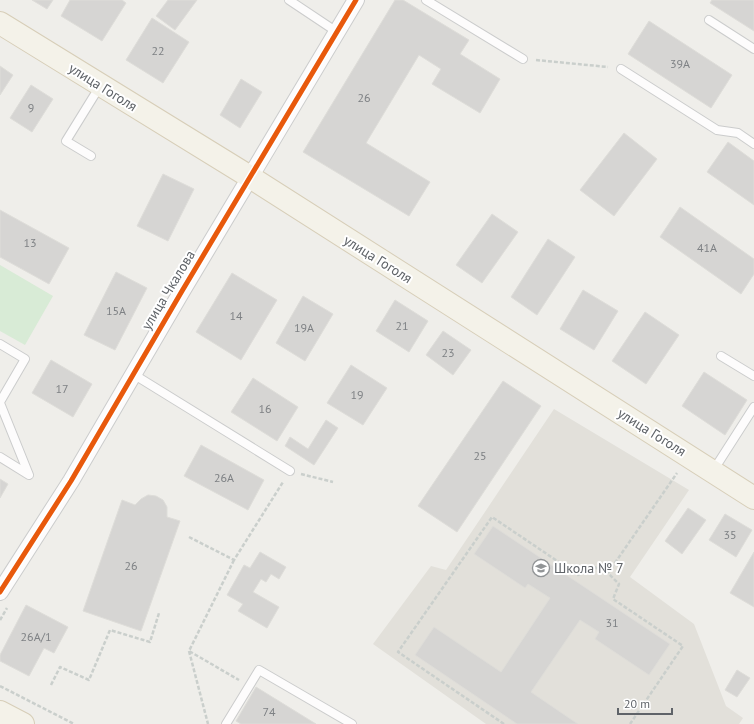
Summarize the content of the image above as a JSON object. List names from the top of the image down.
{
  "streets": {
    "main road": ["улица Гоголя"],
    "street": ["улица Чкалова"]
  },
  "crossings": [
    ["улица Гоголя", "улица Чкалова"]
  ],
  "places": {
    "school or university": ["Школа № 7"]
  },
  "house_numbers": [
    "22",
    "39А",
    "26",
    "9",
    "13",
    "41А",
    "15А",
    "14",
    "21",
    "19А",
    "23",
    "17",
    "19",
    "16",
    "25",
    "26А",
    "35",
    "26",
    "31",
    "26А/1",
    "74"
  ],
  "scale_bar": "20 m"
}
